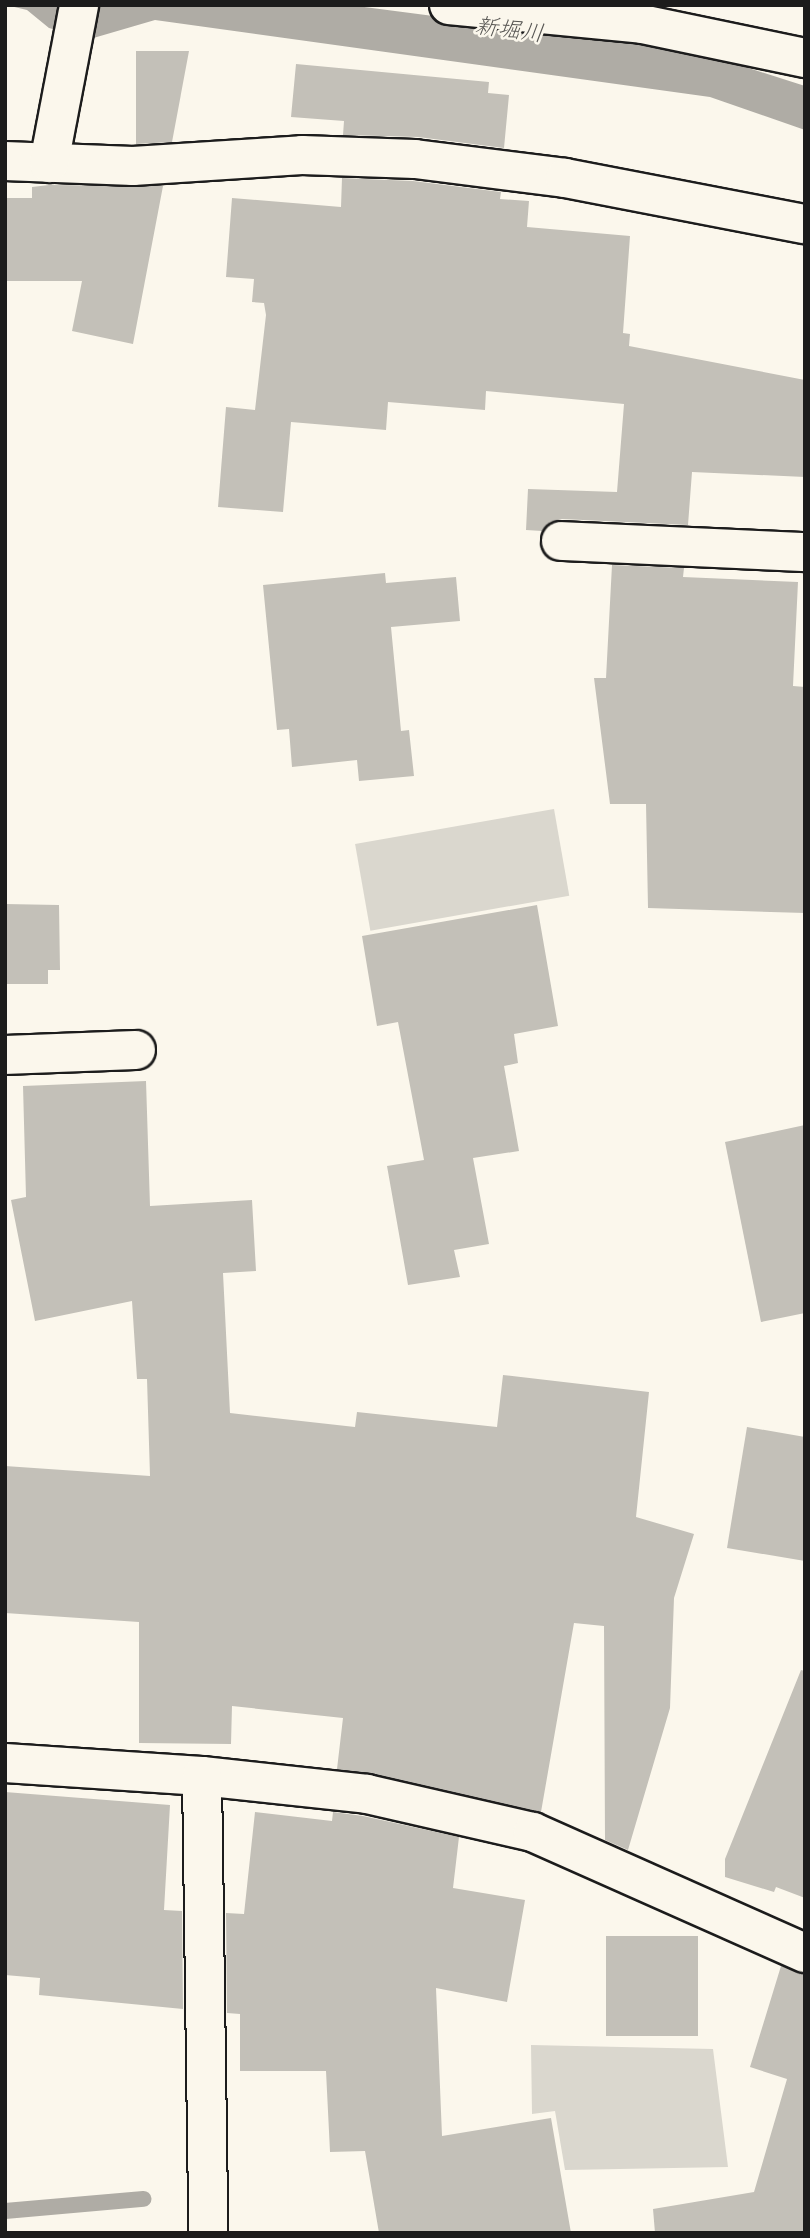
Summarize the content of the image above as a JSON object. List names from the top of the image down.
{
  "water": ["新堀川"]
}
